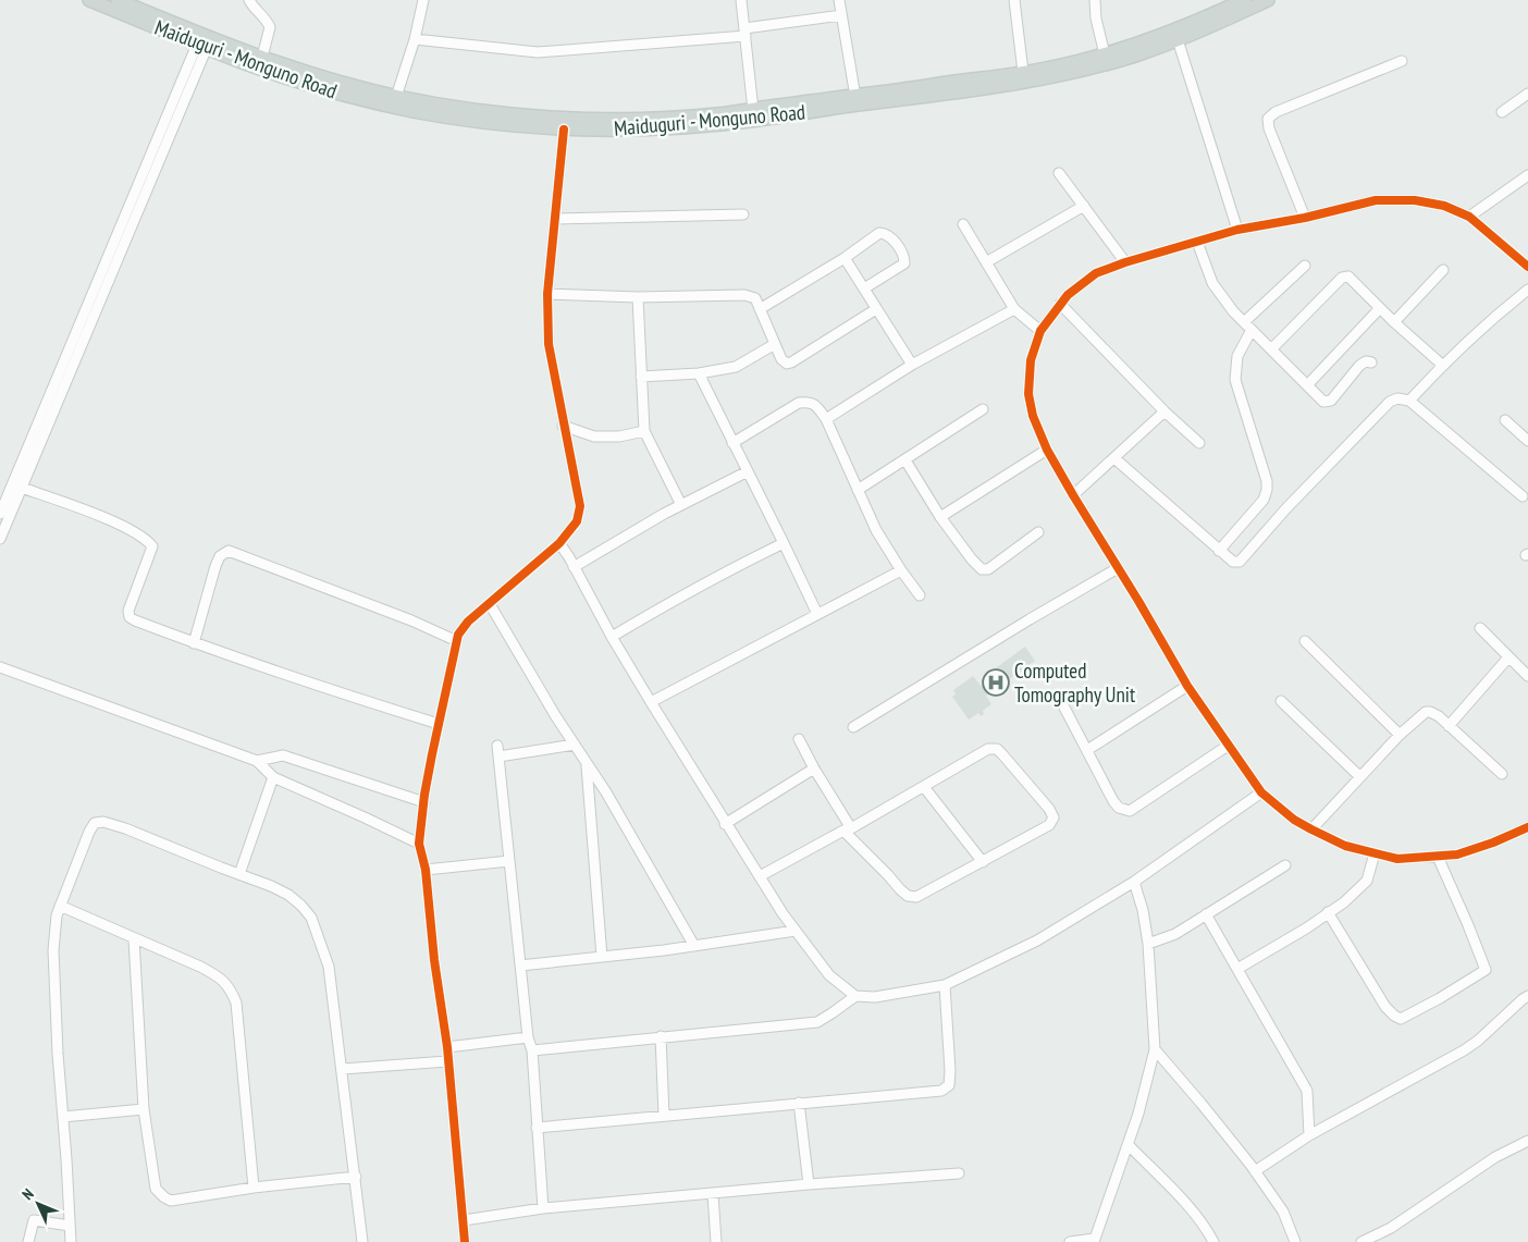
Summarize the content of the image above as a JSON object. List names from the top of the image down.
{
  "streets": {
    "main road": ["Maiduguri - Monguno Road"]
  },
  "places": {
    "hospital": ["Computed Tomography Unit"]
  },
  "north": "top left"
}
